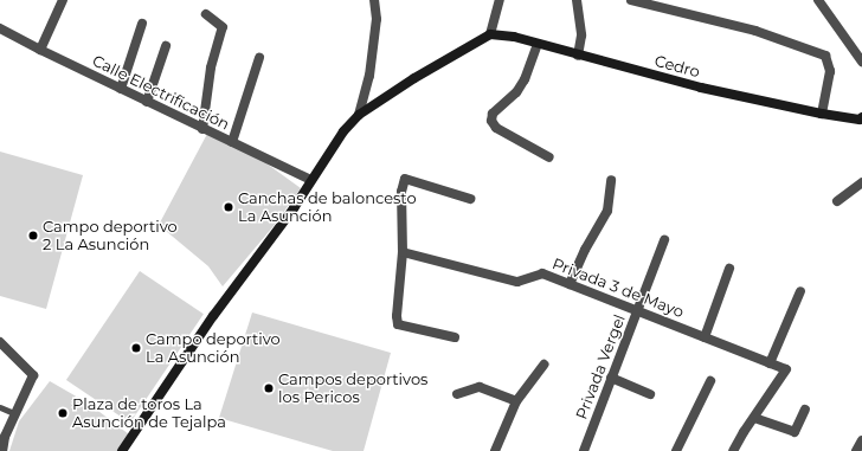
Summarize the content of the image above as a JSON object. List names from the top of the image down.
{
  "streets": {
    "street": [
      "Cedro",
      "Calle Electrificación",
      "Privada 3 de Mayo",
      "Privada Vergel"
    ]
  },
  "crossings": [
    ["Privada 3 de Mayo", "Privada Vergel"]
  ],
  "places": [
    "Canchas de baloncesto La Asunción",
    "Campo deportivo 2 La Asunción",
    "Campo deportivo La Asunción",
    "Campos deportivos los Pericos",
    "Plaza de toros La Asunción de Tejalpa"
  ]
}
